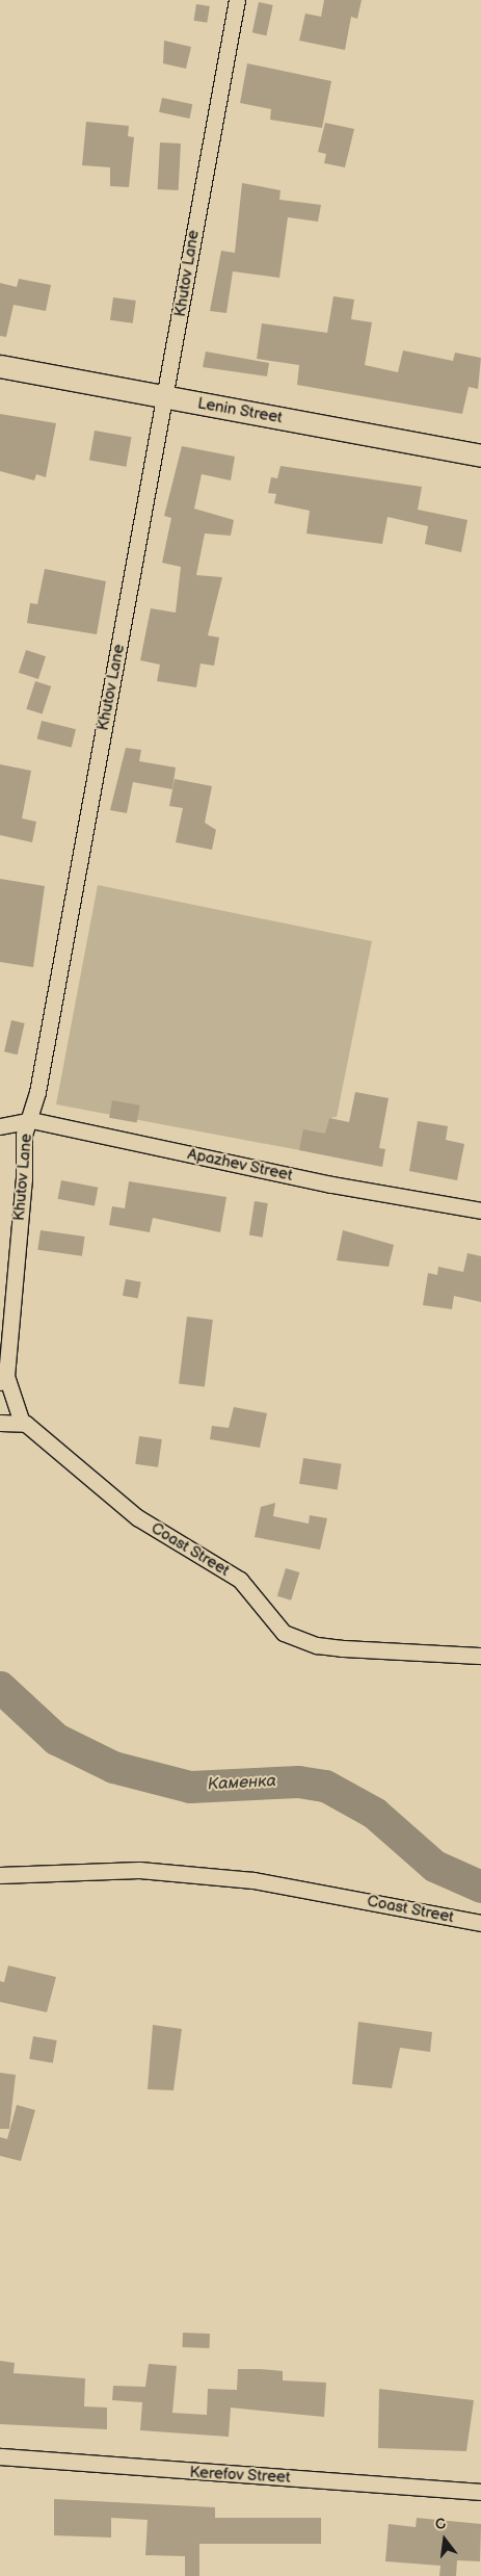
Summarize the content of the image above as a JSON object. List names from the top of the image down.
{
  "streets": {
    "street": [
      "Khutov Lane",
      "Lenin Street",
      "Apazhev Street",
      "Coast Street",
      "Kerefov Street"
    ]
  },
  "crossings": [
    ["Khutov Lane", "Lenin Street"],
    ["Khutov Lane", "Apazhev Street"]
  ],
  "water": ["Каменка"],
  "north": "top"
}
